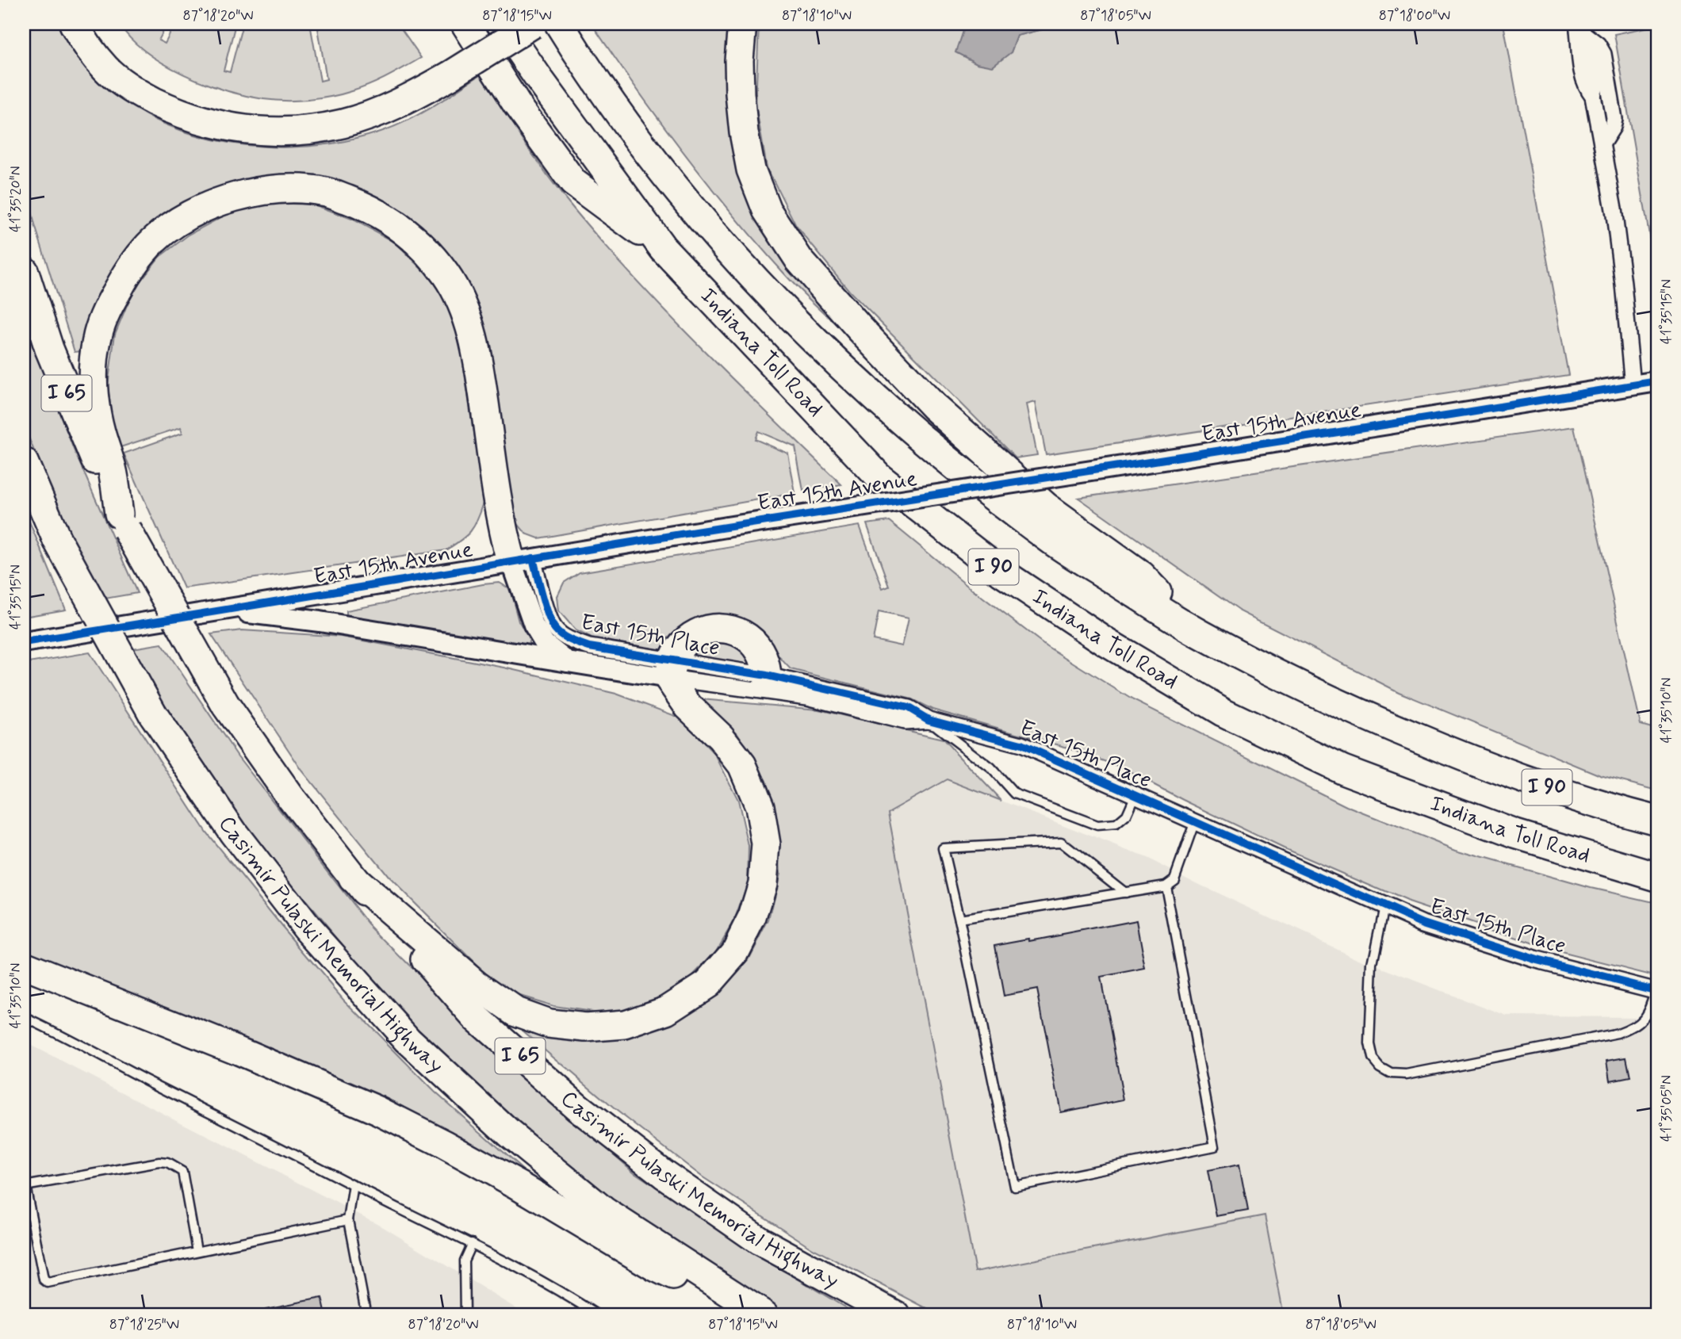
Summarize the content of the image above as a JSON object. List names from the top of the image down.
{
  "streets": {
    "highway": [
      "Indiana Toll Road",
      "I 65",
      "I 90",
      "Casimir Pulaski Memorial Highway"
    ],
    "street": ["East 15th Avenue", "East 15th Place"]
  },
  "crossings": [
    ["East 15th Avenue", "East 15th Place"]
  ],
  "coordinates": [
    "87°18'20\"W",
    "87°18'15\"W",
    "87°18'10\"W",
    "87°18'05\"W",
    "87°18'00\"W",
    "41°35'20\"N",
    "41°35'15\"N",
    "41°35'10\"N",
    "41°35'05\"N",
    "87°18'25\"W"
  ]
}
